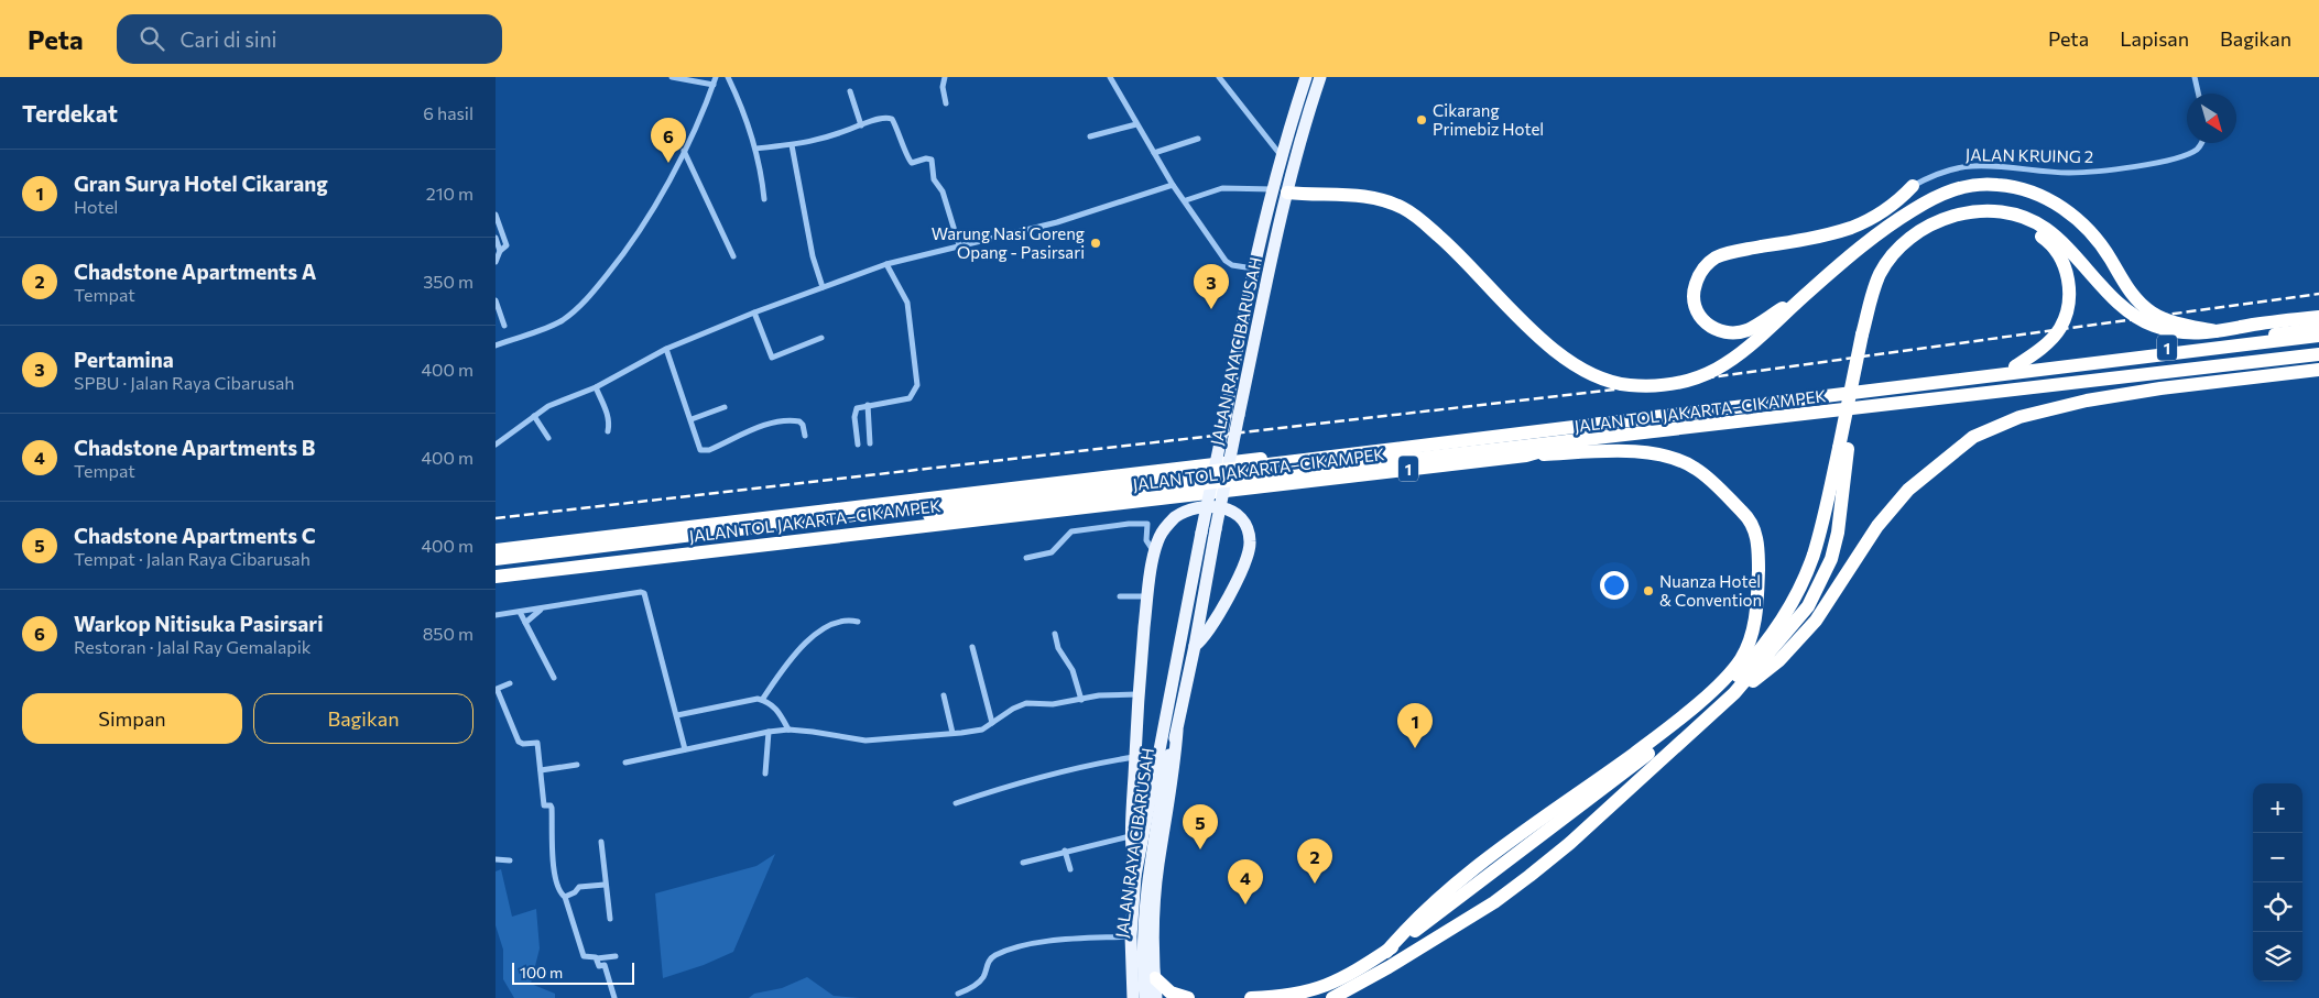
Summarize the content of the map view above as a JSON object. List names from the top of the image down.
{
  "streets": {
    "highway": ["1", "JALAN TOL JAKARTA–CIKAMPEK"],
    "main road": ["JALAN RAYA CIBARUSAH"],
    "street": ["JALAN KRUING 2"]
  },
  "crossings": [
    ["1", "JALAN TOL JAKARTA–CIKAMPEK"]
  ],
  "places": ["Cikarang Primebiz Hotel", "Warung Nasi Goreng Opang - Pasirsari", "Nuanza Hotel & Convention"],
  "scale_bar": "100 m",
  "north": "bottom right",
  "page": {
    "header": "Peta",
    "search": "Cari di sini",
    "nav": ["Peta", "Lapisan", "Bagikan"],
    "heading": ["Terdekat", "6 hasil"],
    "pins": [
      "6",
      "3",
      "1",
      "5",
      "2",
      "4"
    ],
    "list": [
      {
        "mark": "1",
        "name": "Gran Surya Hotel Cikarang",
        "note": "Hotel",
        "value": "210 m"
      },
      {
        "mark": "2",
        "name": "Chadstone Apartments A",
        "note": "Tempat",
        "value": "350 m"
      },
      {
        "mark": "3",
        "name": "Pertamina",
        "note": "SPBU · Jalan Raya Cibarusah",
        "value": "400 m"
      },
      {
        "mark": "4",
        "name": "Chadstone Apartments B",
        "note": "Tempat",
        "value": "400 m"
      },
      {
        "mark": "5",
        "name": "Chadstone Apartments C",
        "note": "Tempat · Jalan Raya Cibarusah",
        "value": "400 m"
      },
      {
        "mark": "6",
        "name": "Warkop Nitisuka Pasirsari",
        "note": "Restoran · Jalal Ray Gemalapik",
        "value": "850 m"
      }
    ],
    "buttons": ["Simpan", "Bagikan"],
    "map_buttons": ["+", "−"],
    "scale": "100 m"
  }
}
